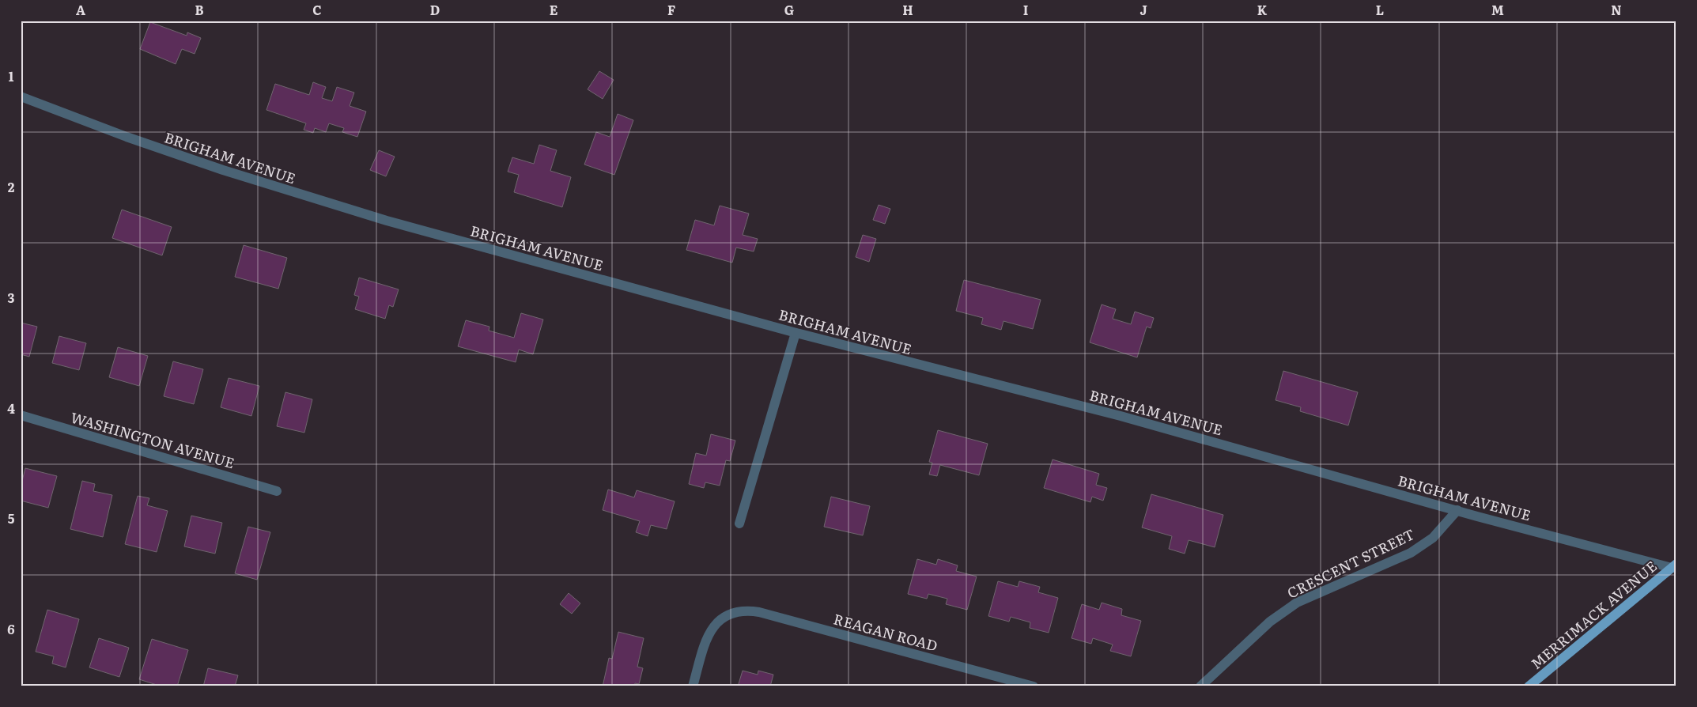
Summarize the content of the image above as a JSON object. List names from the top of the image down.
{
  "streets": {
    "main road": ["MERRIMACK AVENUE"],
    "street": [
      "BRIGHAM AVENUE",
      "WASHINGTON AVENUE",
      "CRESCENT STREET",
      "REAGAN ROAD"
    ]
  },
  "crossings": [
    ["BRIGHAM AVENUE", "CRESCENT STREET"],
    ["BRIGHAM AVENUE", "MERRIMACK AVENUE"]
  ],
  "grid": {
    "columns": [
      "A",
      "B",
      "C",
      "D",
      "E",
      "F",
      "G",
      "H",
      "I",
      "J",
      "K",
      "L",
      "M",
      "N"
    ],
    "rows": [
      "1",
      "2",
      "3",
      "4",
      "5",
      "6"
    ]
  }
}
